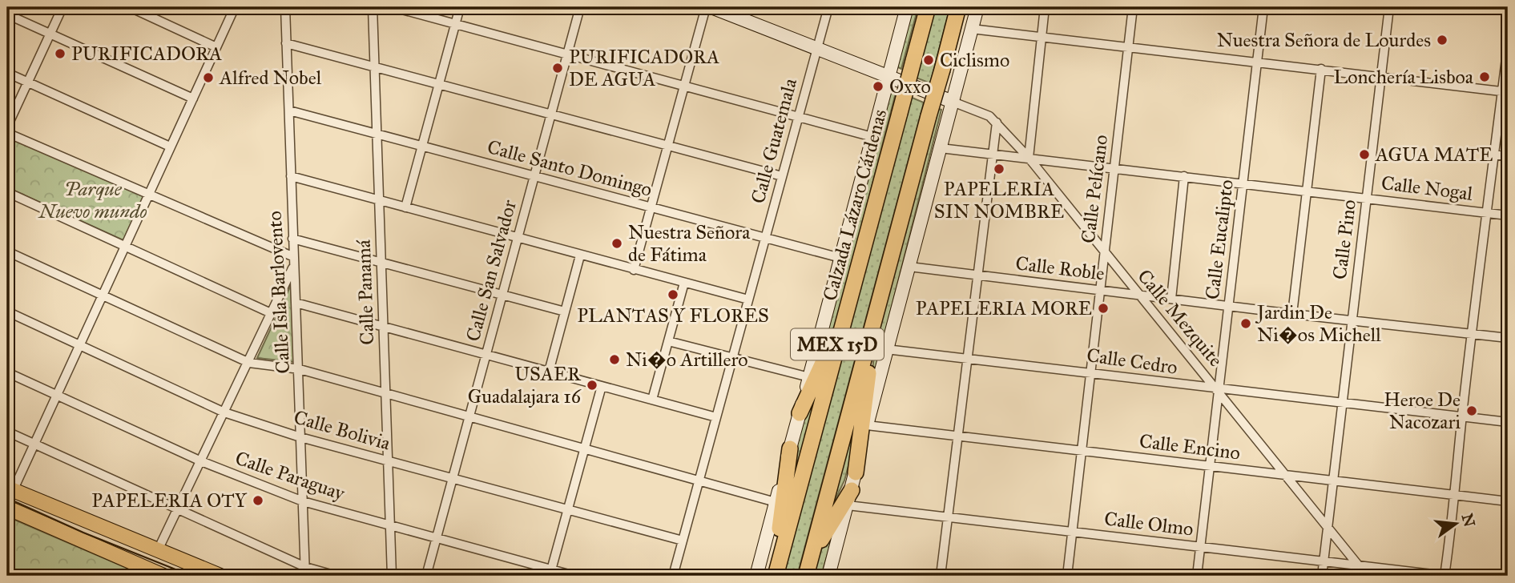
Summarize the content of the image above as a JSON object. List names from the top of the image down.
{
  "streets": {
    "highway": ["Calzada Lázaro Cárdenas", "MEX 15D"],
    "street": [
      "Calle Guatemala",
      "Calle Santo Domingo",
      "Calle Nogal",
      "Calle Pelícano",
      "Calle Eucalipto",
      "Calle Pino",
      "Calle Roble",
      "Calle San Salvador",
      "Calle Isla Barlovento",
      "Calle Panamá",
      "Calle Mezquite",
      "Calle Cedro",
      "Calle Bolivia",
      "Calle Encino",
      "Calle Paraguay",
      "Calle Olmo"
    ]
  },
  "crossings": [
    ["Calle Guatemala", "Calle Santo Domingo"],
    ["Calle Guatemala", "Calle Bolivia"],
    ["Calle Santo Domingo", "Calzada Lázaro Cárdenas"],
    ["Calle Santo Domingo", "Calle San Salvador"],
    ["Calle Santo Domingo", "Calle Isla Barlovento"],
    ["Calle Santo Domingo", "Calle Panamá"],
    ["Calle Nogal", "Calle Pelícano"],
    ["Calle Nogal", "Calle Eucalipto"],
    ["Calle Nogal", "Calle Pino"],
    ["Calle Nogal", "Calle Mezquite"],
    ["Calle Pelícano", "Calle Roble"],
    ["Calle Pelícano", "Calle Mezquite"],
    ["Calle Pelícano", "Calle Cedro"],
    ["Calle Pelícano", "Calle Encino"],
    ["Calle Pelícano", "Calle Olmo"],
    ["Calle Eucalipto", "Calle Roble"],
    ["Calle Eucalipto", "Calle Mezquite"],
    ["Calle Eucalipto", "Calle Cedro"],
    ["Calle Eucalipto", "Calle Encino"],
    ["Calle Eucalipto", "Calle Olmo"],
    ["Calle Pino", "Calle Roble"],
    ["Calle Pino", "Calle Mezquite"],
    ["Calle Pino", "Calle Cedro"],
    ["Calle Pino", "Calle Encino"],
    ["Calle Pino", "Calle Olmo"],
    ["Calle Roble", "Calle Mezquite"],
    ["Calle San Salvador", "Calle Bolivia"],
    ["Calle San Salvador", "Calle Paraguay"],
    ["Calle Isla Barlovento", "Calle Bolivia"],
    ["Calle Isla Barlovento", "Calle Paraguay"],
    ["Calle Panamá", "Calle Bolivia"],
    ["Calle Panamá", "Calle Paraguay"],
    ["Calle Mezquite", "Calle Cedro"],
    ["Calle Mezquite", "Calle Encino"],
    ["Calle Mezquite", "Calle Olmo"]
  ],
  "parks": ["Parque Nuevo mundo"],
  "places": [
    "Nuestra Señora de Lourdes",
    "PURIFICADORA",
    "Ciclismo",
    "PURIFICADORA DE AGUA",
    "Lonchería Lisboa",
    "Alfred Nobel",
    "Oxxo",
    "AGUA MATE",
    "PAPELERIA SIN NOMBRE",
    "Nuestra Señora de Fátima",
    "PLANTAS Y FLORES",
    "PAPELERIA MORE",
    "Jardin De Ni�os Michell",
    "Ni�o Artillero",
    "USAER Guadalajara 16",
    "Heroe De Nacozari",
    "PAPELERIA OTY"
  ],
  "north": "right"
}
